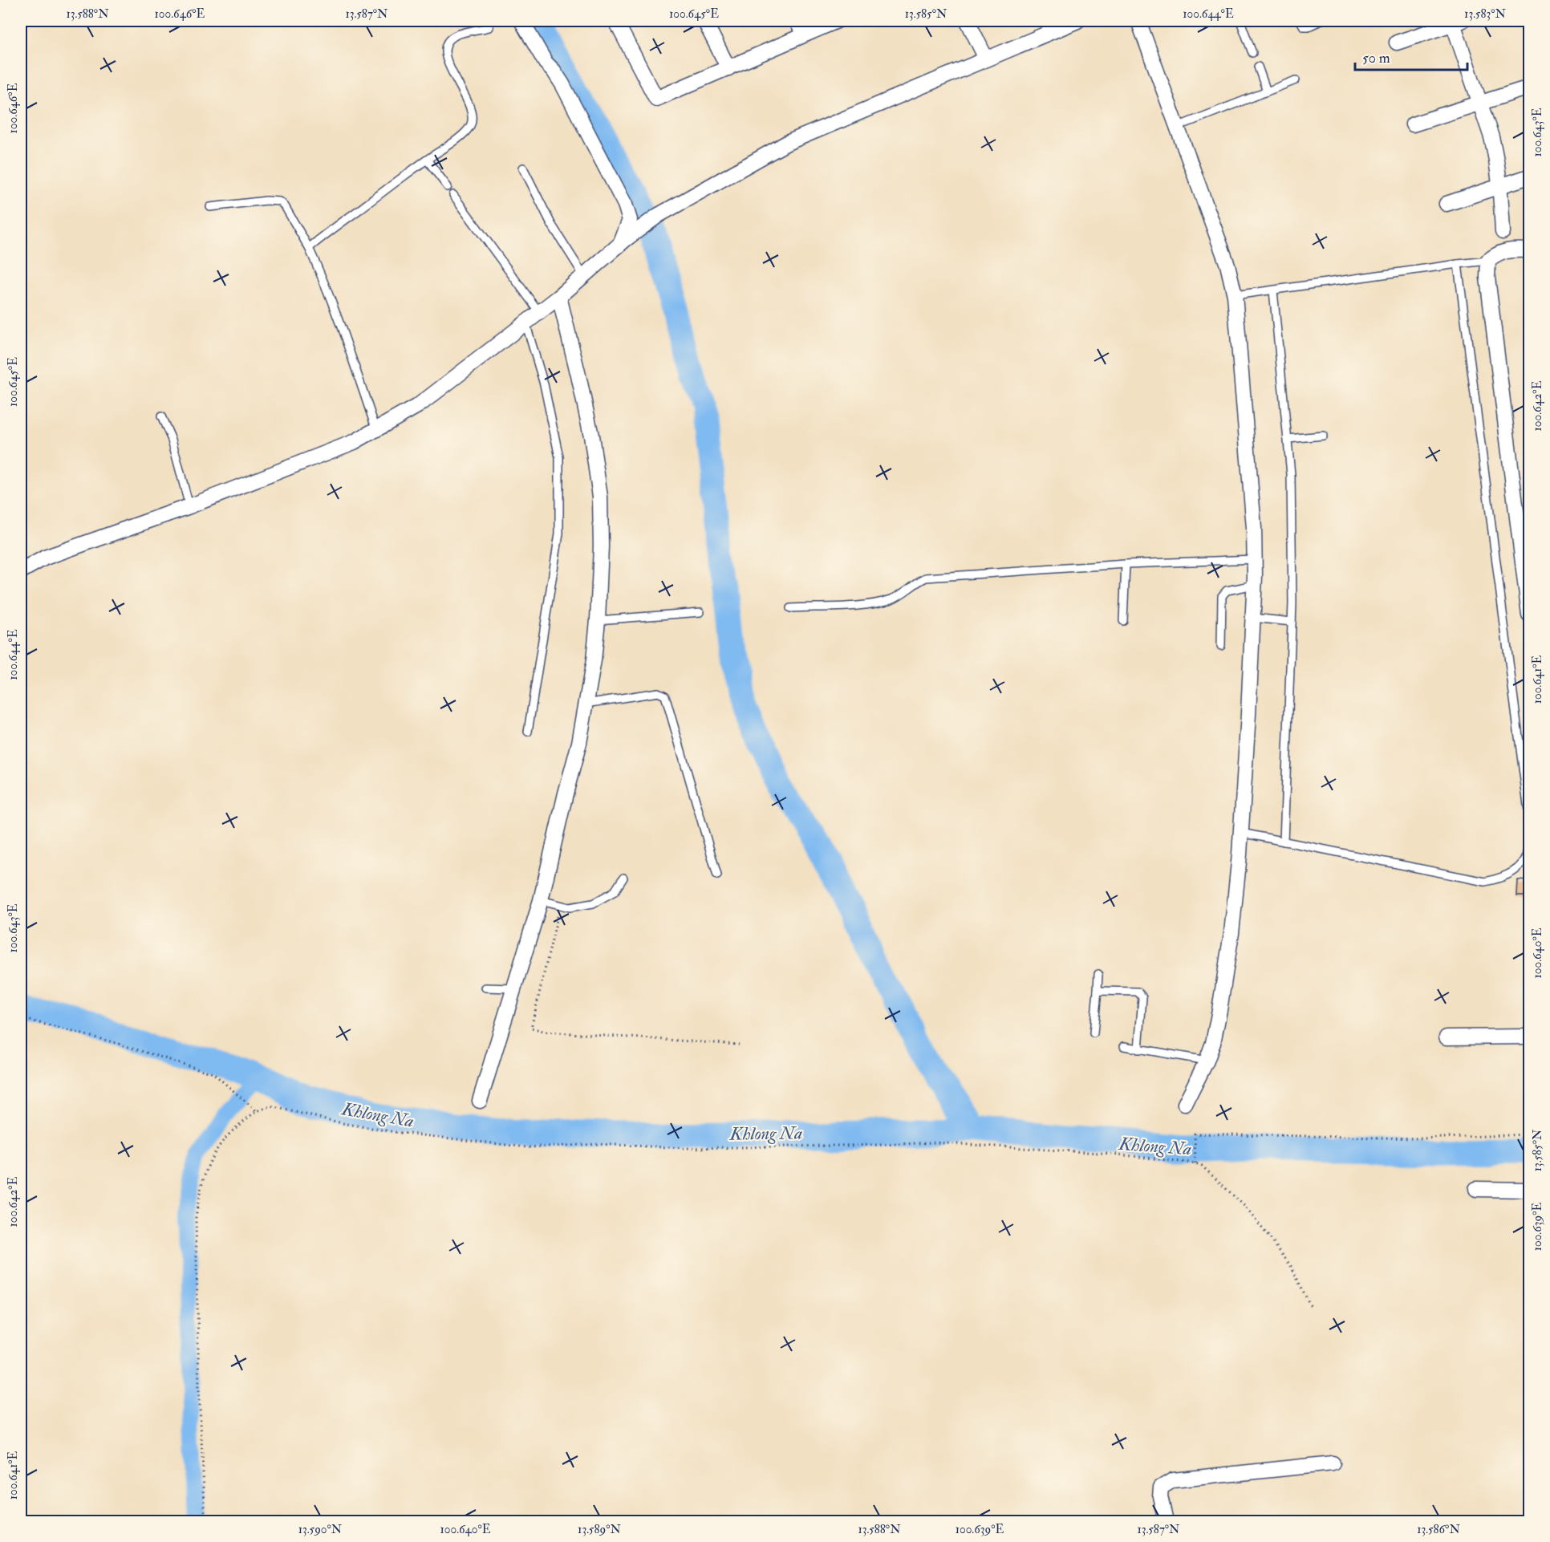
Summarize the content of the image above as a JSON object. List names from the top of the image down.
{
  "water": ["Khlong Na"],
  "scale_bar": "50 m",
  "coordinates": [
    "13.588°N",
    "100.646°E",
    "13.587°N",
    "100.645°E",
    "13.585°N",
    "100.644°E",
    "13.583°N",
    "100.643°E",
    "100.642°E",
    "100.641°E",
    "100.640°E",
    "100.639°E",
    "13.590°N",
    "13.589°N",
    "13.586°N"
  ]
}
